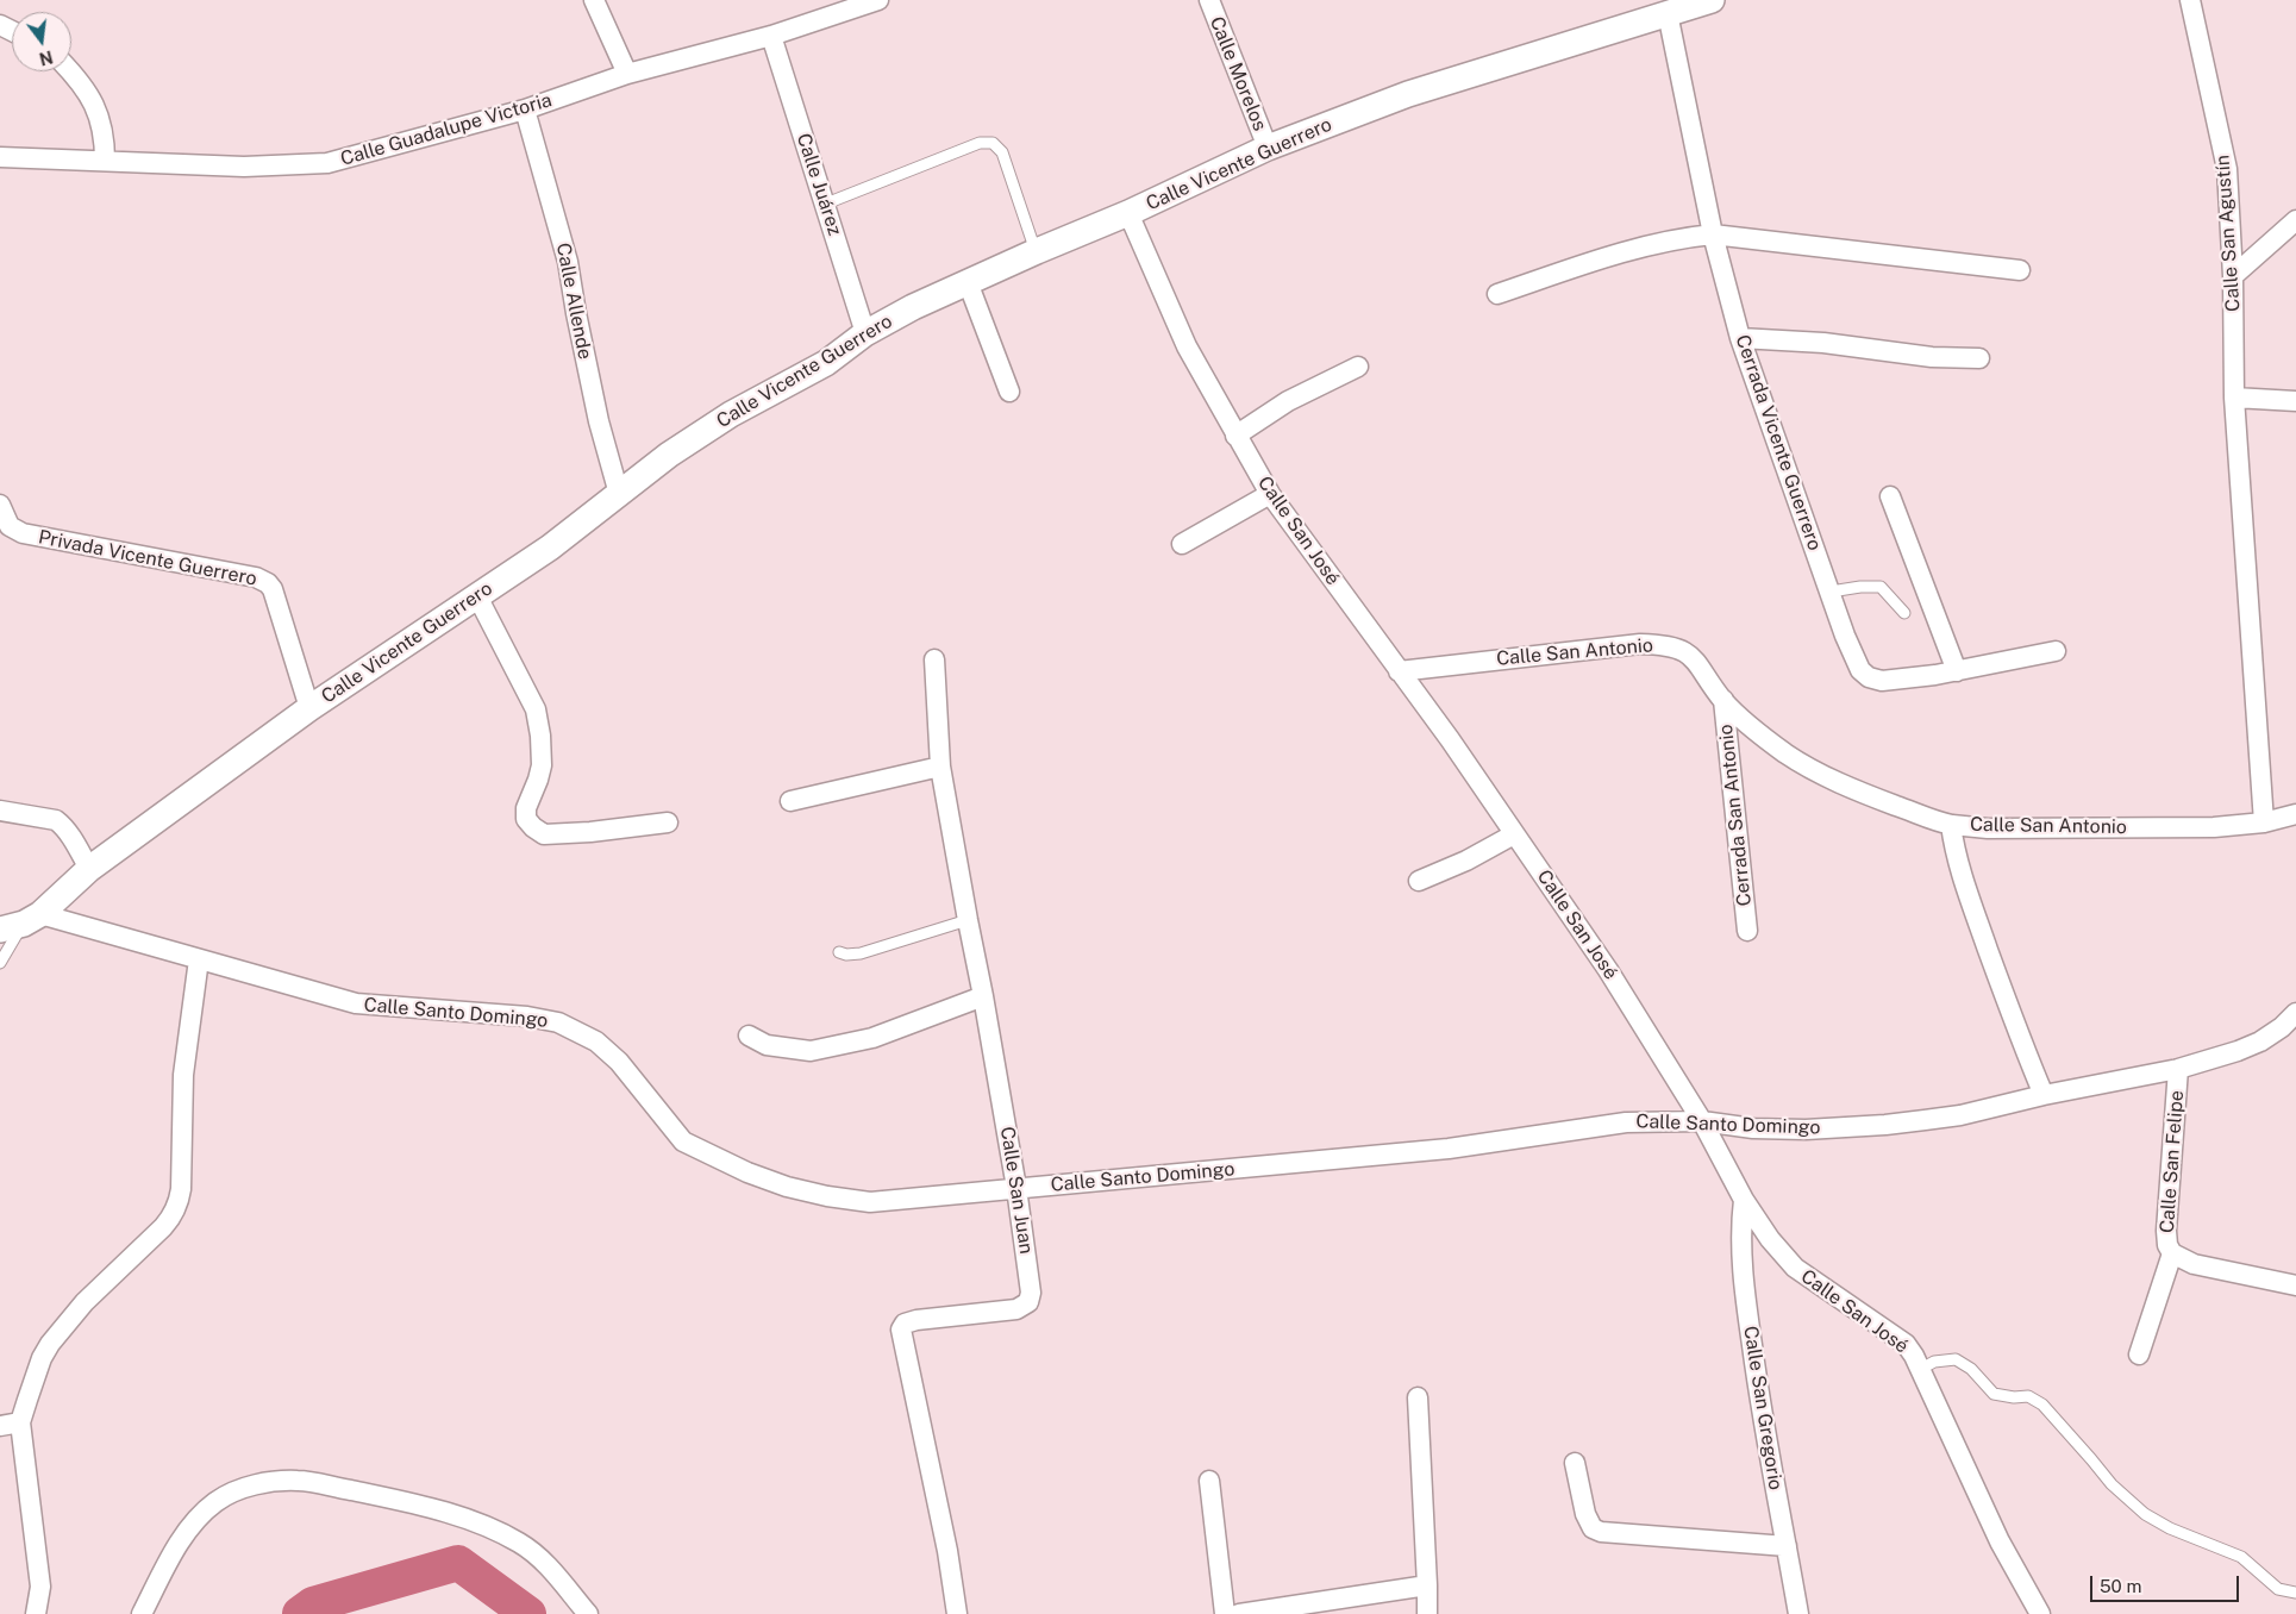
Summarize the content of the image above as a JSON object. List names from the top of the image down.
{
  "streets": {
    "street": [
      "Calle Morelos",
      "Calle Guadalupe Victoria",
      "Calle Vicente Guerrero",
      "Calle Juárez",
      "Calle San Agustín",
      "Calle Allende",
      "Cerrada Vicente Guerrero",
      "Calle San José",
      "Privada Vicente Guerrero",
      "Calle San Antonio",
      "Cerrada San Antonio",
      "Calle Santo Domingo",
      "Calle San Felipe",
      "Calle San Juan",
      "Calle San Gregorio"
    ]
  },
  "crossings": [
    ["Calle Morelos", "Calle Vicente Guerrero"],
    ["Calle Guadalupe Victoria", "Calle Juárez"],
    ["Calle Guadalupe Victoria", "Calle Allende"],
    ["Calle Vicente Guerrero", "Calle Juárez"],
    ["Calle Vicente Guerrero", "Calle Allende"],
    ["Calle Vicente Guerrero", "Cerrada Vicente Guerrero"],
    ["Calle Vicente Guerrero", "Calle San José"],
    ["Calle Vicente Guerrero", "Privada Vicente Guerrero"],
    ["Calle Vicente Guerrero", "Calle Santo Domingo"],
    ["Calle San Agustín", "Calle San Antonio"],
    ["Calle San José", "Calle San Antonio"],
    ["Calle San José", "Calle Santo Domingo"],
    ["Calle San José", "Calle San Gregorio"],
    ["Calle San Antonio", "Cerrada San Antonio"],
    ["Calle Santo Domingo", "Calle San Felipe"],
    ["Calle Santo Domingo", "Calle San Juan"]
  ],
  "scale_bar": "50 m",
  "north": "bottom"
}
